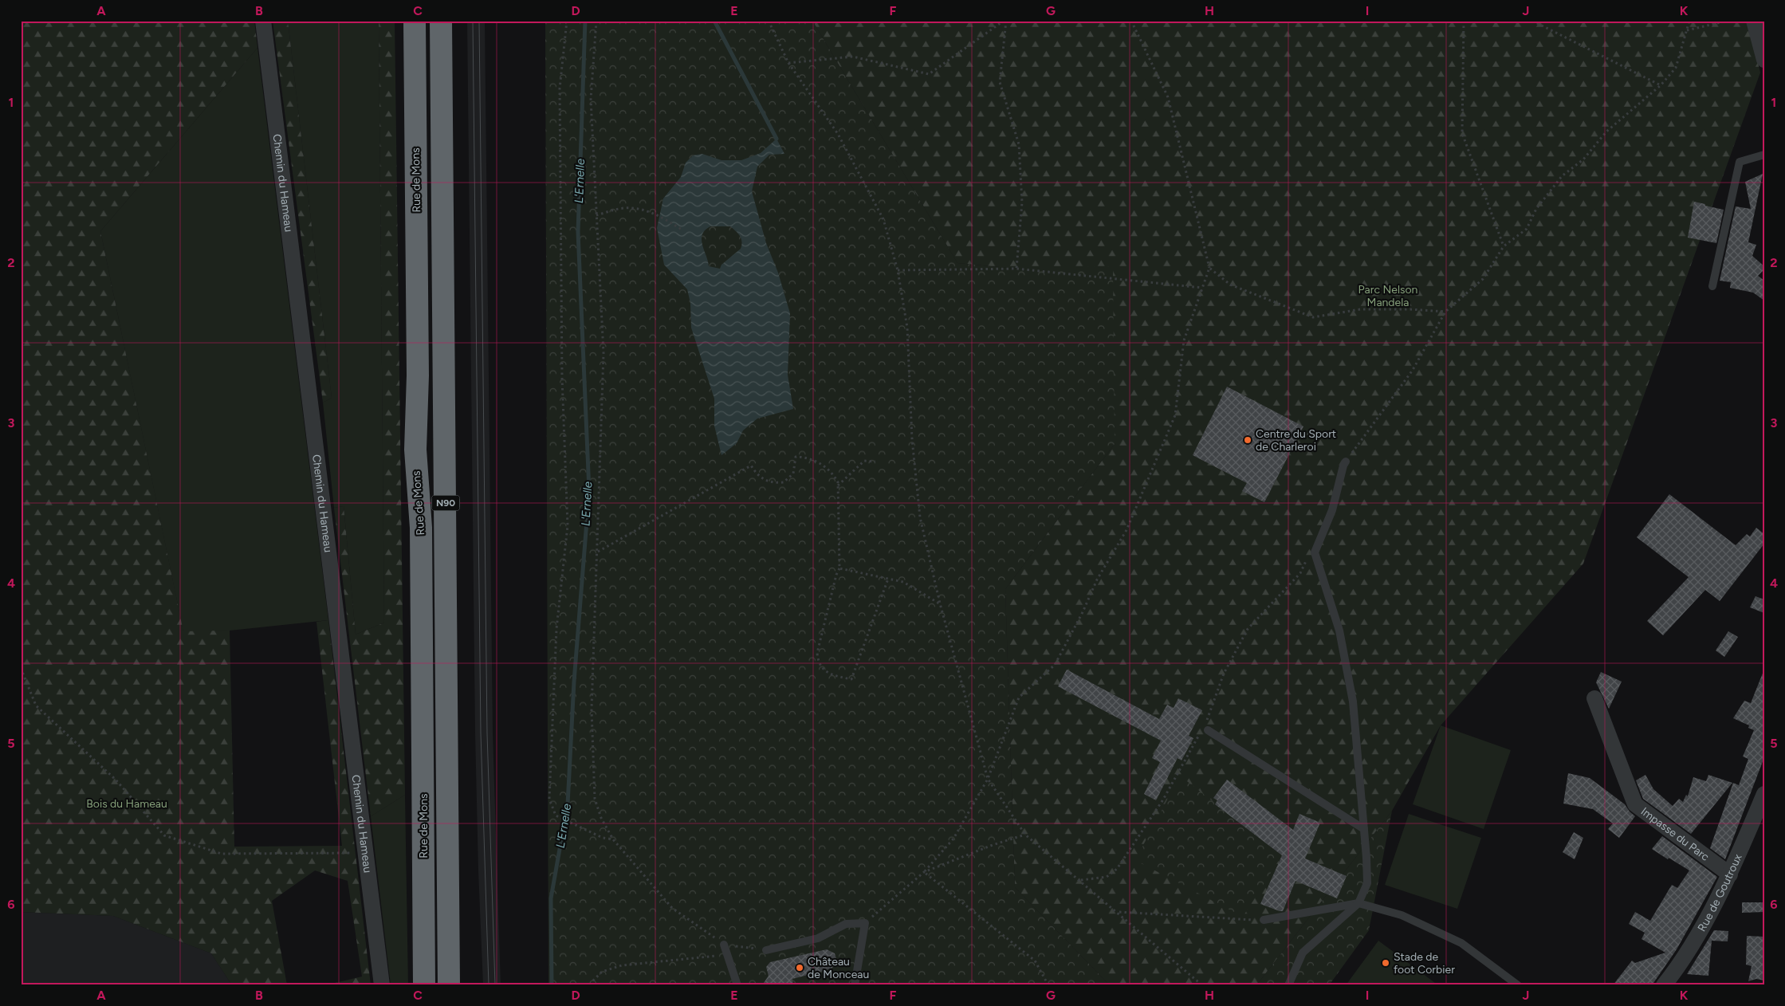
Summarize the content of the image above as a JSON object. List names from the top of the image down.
{
  "streets": {
    "highway": ["Rue de Mons", "N90"],
    "street": ["Chemin du Hameau", "Impasse du Parc", "Rue de Goutroux"]
  },
  "crossings": [
    ["Impasse du Parc", "Rue de Goutroux"]
  ],
  "water": ["L'Ernelle"],
  "parks": ["Parc Nelson Mandela", "Bois du Hameau"],
  "places": ["Centre du Sport de Charleroi", "Stade de foot Corbier", "Château de Monceau"],
  "grid": {
    "columns": [
      "A",
      "B",
      "C",
      "D",
      "E",
      "F",
      "G",
      "H",
      "I",
      "J",
      "K"
    ],
    "rows": [
      "1",
      "2",
      "3",
      "4",
      "5",
      "6"
    ]
  }
}
